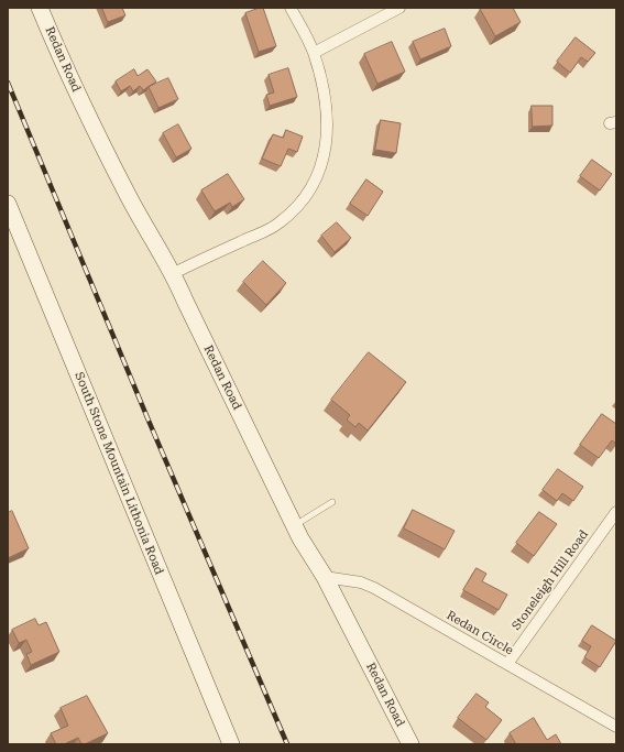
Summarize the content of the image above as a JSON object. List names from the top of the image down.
{
  "streets": {
    "main road": ["Redan Road", "South Stone Mountain Lithonia Road"],
    "street": ["Stoneleigh Hill Road", "Redan Circle"]
  },
  "crossings": [
    ["Redan Road", "Redan Circle"],
    ["Stoneleigh Hill Road", "Redan Circle"]
  ]
}
